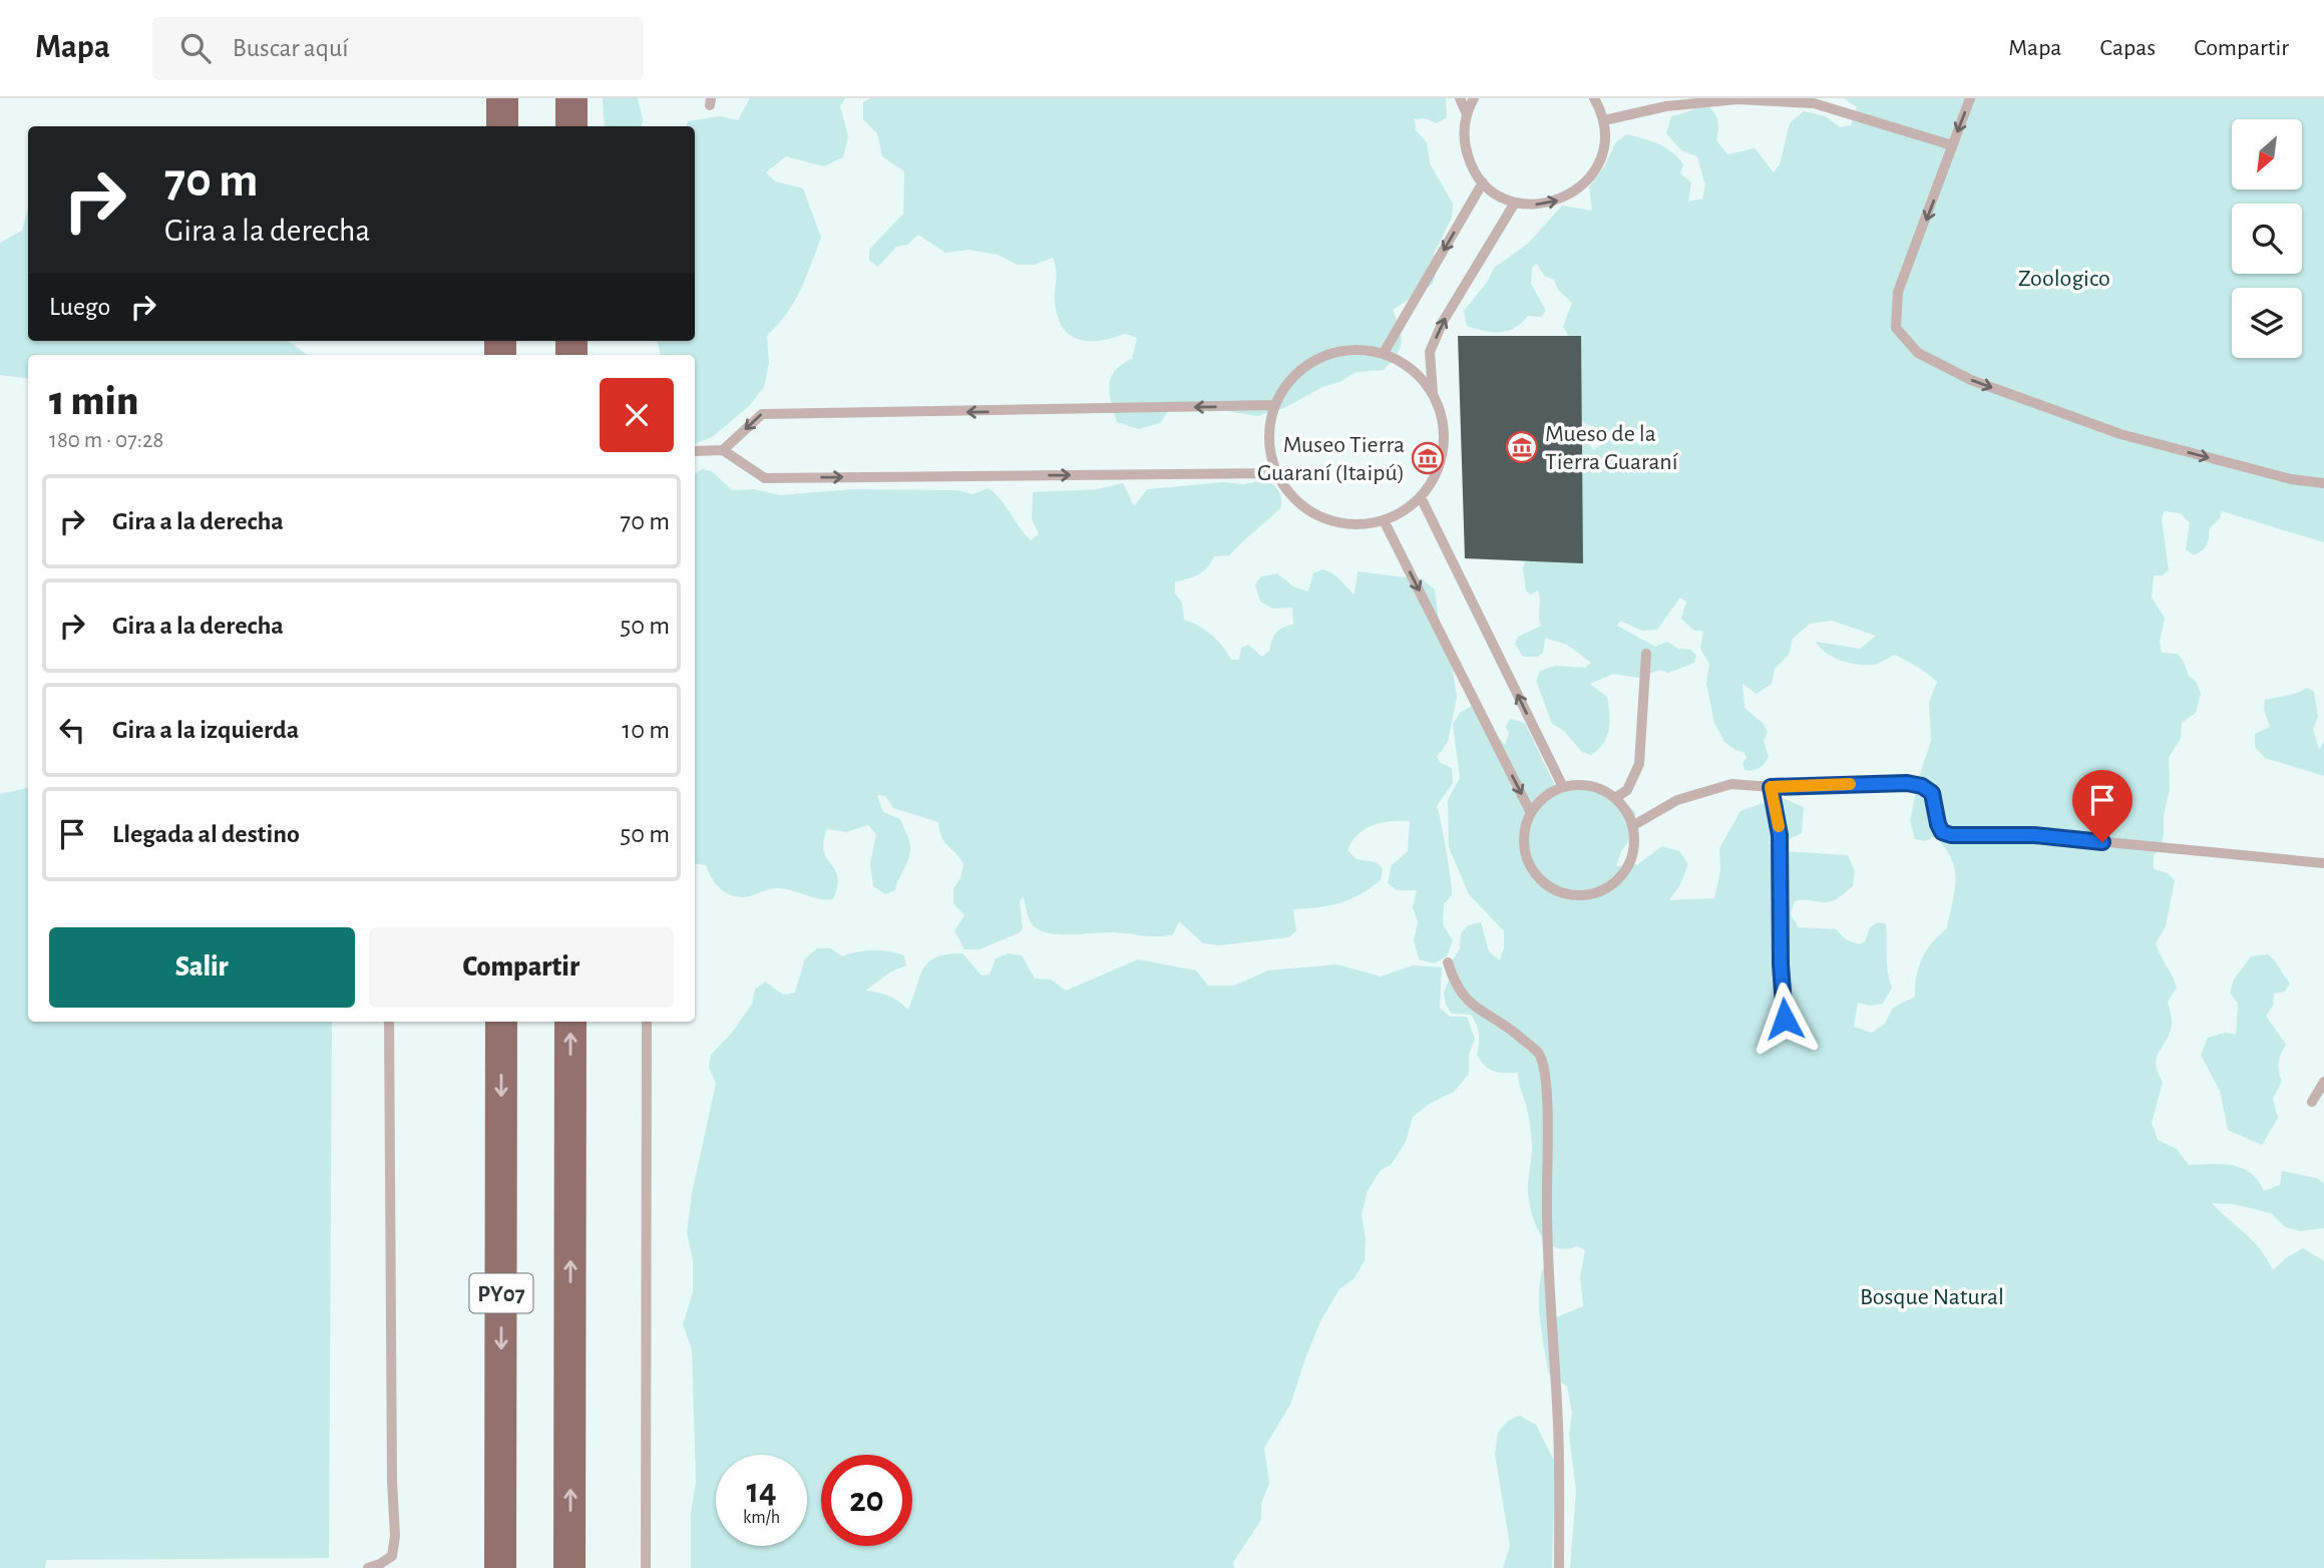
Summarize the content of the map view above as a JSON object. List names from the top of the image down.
{
  "streets": {
    "highway": ["PY07"]
  },
  "parks": ["Zoologico", "Bosque Natural"],
  "places": {
    "museum": ["Mueso de la Tierra Guaraní", "Museo Tierra Guaraní (Itaipú)"]
  },
  "north": "bottom left",
  "page": {
    "header": "Mapa",
    "search": "Buscar aquí",
    "nav": ["Mapa", "Capas", "Compartir"],
    "turn": ["70 m", "Gira a la derecha"],
    "then": "Luego",
    "heading": ["1 min", "180 m · 07:28"],
    "list": [
      {
        "name": "Gira a la derecha",
        "value": "70 m"
      },
      {
        "name": "Gira a la derecha",
        "value": "50 m"
      },
      {
        "name": "Gira a la izquierda",
        "value": "10 m"
      },
      {
        "name": "Llegada al destino",
        "value": "50 m"
      }
    ],
    "buttons": ["Salir", "Compartir"],
    "speed": "14 km/h",
    "limit": "20"
  }
}
